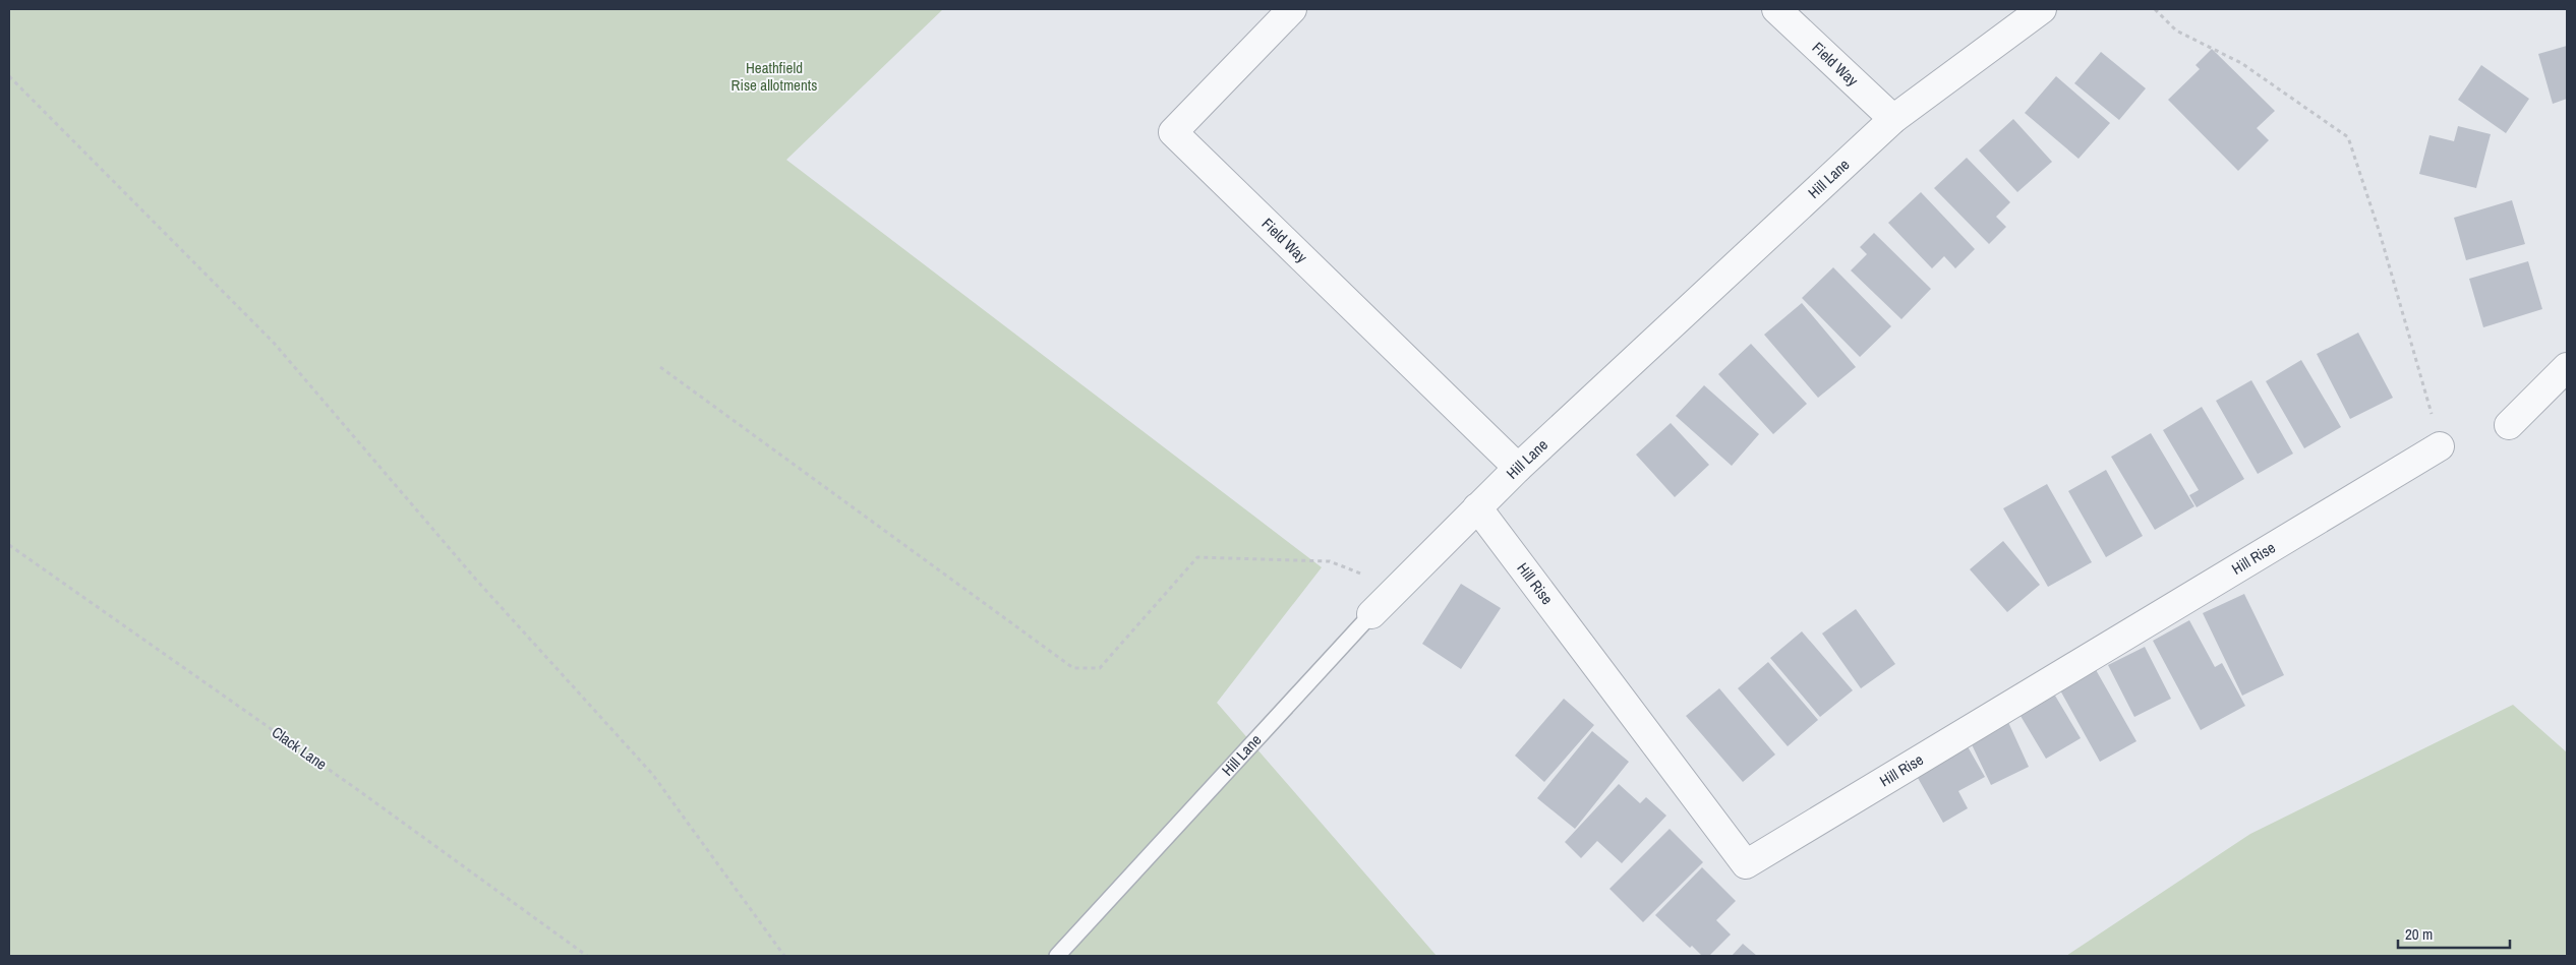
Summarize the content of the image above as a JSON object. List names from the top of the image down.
{
  "streets": {
    "street": ["Field Way", "Hill Lane", "Hill Rise"],
    "path": ["Clack Lane"]
  },
  "crossings": [
    ["Field Way", "Hill Lane"],
    ["Hill Lane", "Hill Rise"]
  ],
  "parks": ["Heathfield Rise allotments"],
  "scale_bar": "20 m"
}
